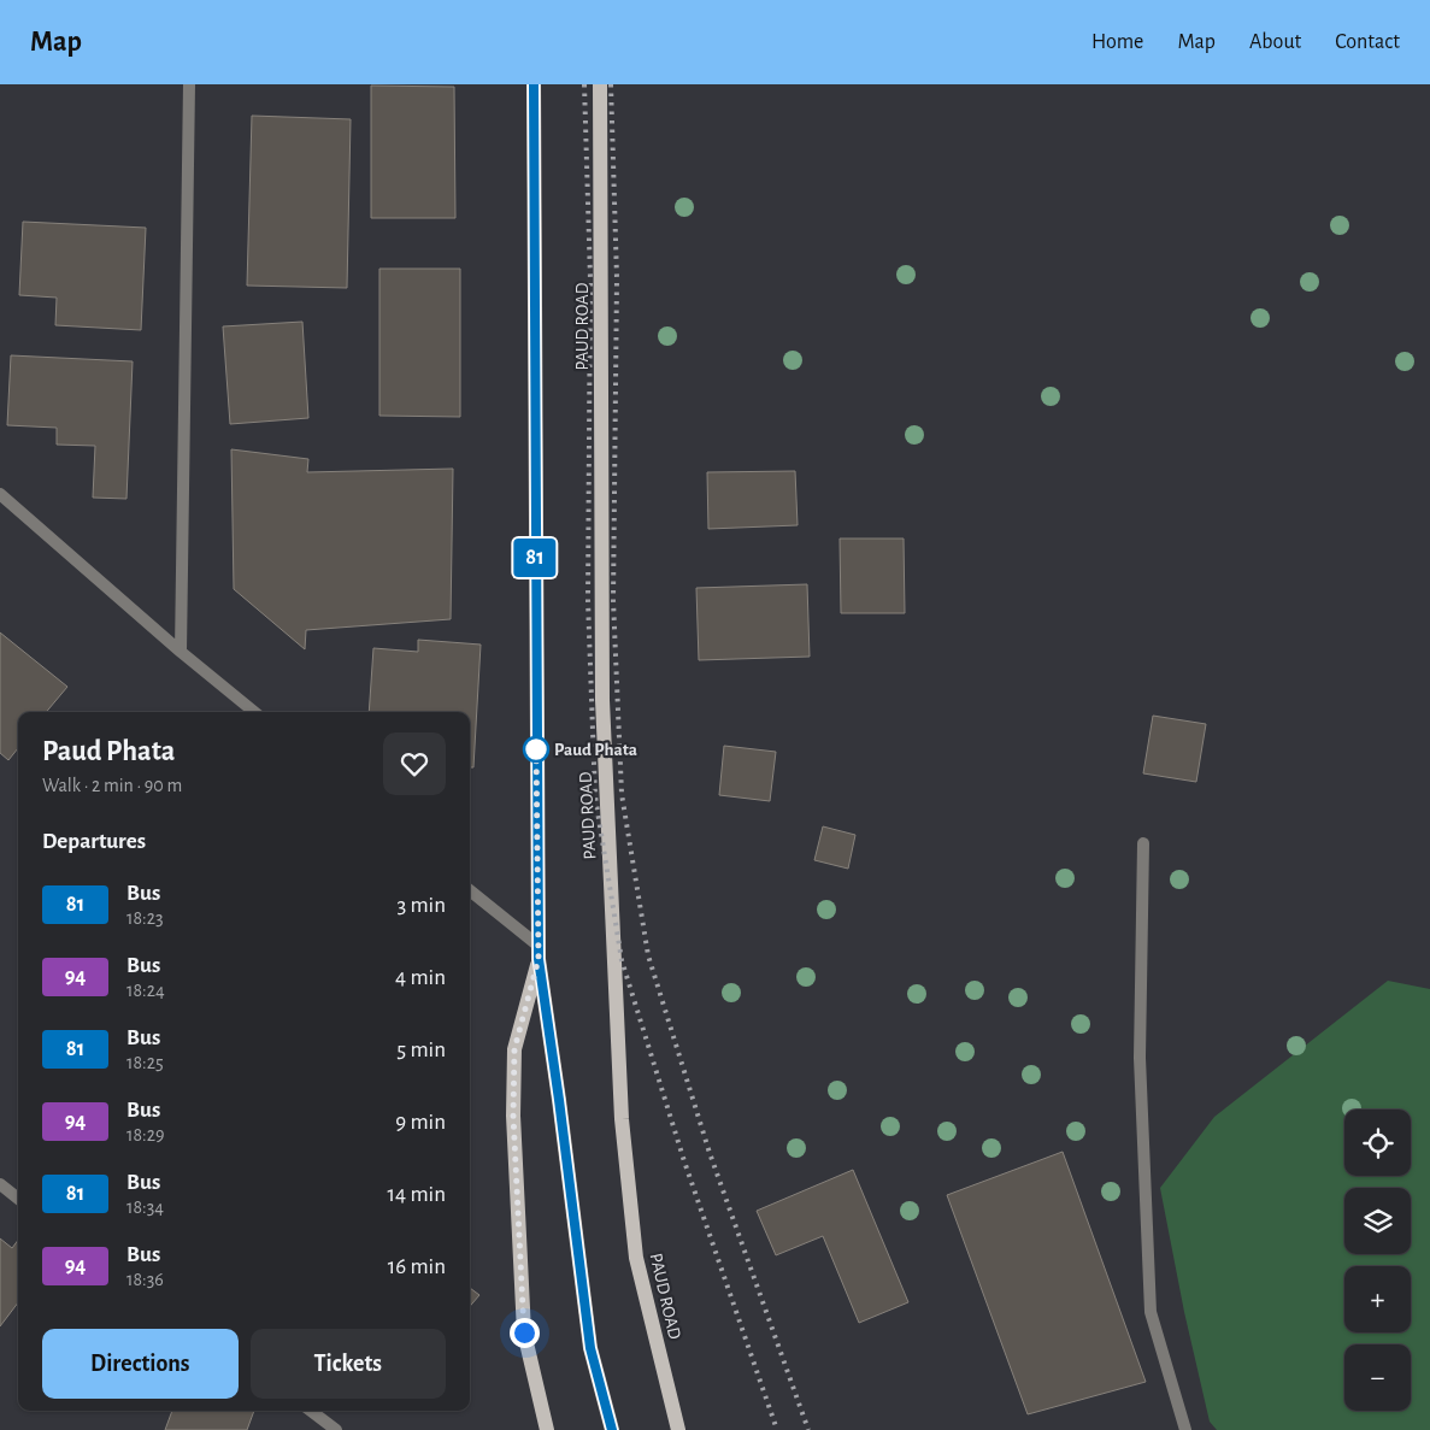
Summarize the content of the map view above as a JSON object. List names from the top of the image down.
{
  "streets": {
    "main road": ["PAUD ROAD"]
  },
  "places": ["Paud Phata"],
  "lines": ["bus line 81"],
  "page": {
    "header": "Map",
    "nav": [
      "Home",
      "Map",
      "About",
      "Contact"
    ],
    "on_map": "81",
    "heading": [
      ["Paud Phata", "Walk · 2 min · 90 m"],
      "Departures"
    ],
    "list": [
      {
        "mark": "81",
        "name": "Bus",
        "note": "18:23",
        "value": "3 min"
      },
      {
        "mark": "94",
        "name": "Bus",
        "note": "18:24",
        "value": "4 min"
      },
      {
        "mark": "81",
        "name": "Bus",
        "note": "18:25",
        "value": "5 min"
      },
      {
        "mark": "94",
        "name": "Bus",
        "note": "18:29",
        "value": "9 min"
      },
      {
        "mark": "81",
        "name": "Bus",
        "note": "18:34",
        "value": "14 min"
      },
      {
        "mark": "94",
        "name": "Bus",
        "note": "18:36",
        "value": "16 min"
      }
    ],
    "map_buttons": ["+", "−"],
    "buttons": ["Directions", "Tickets"]
  }
}
